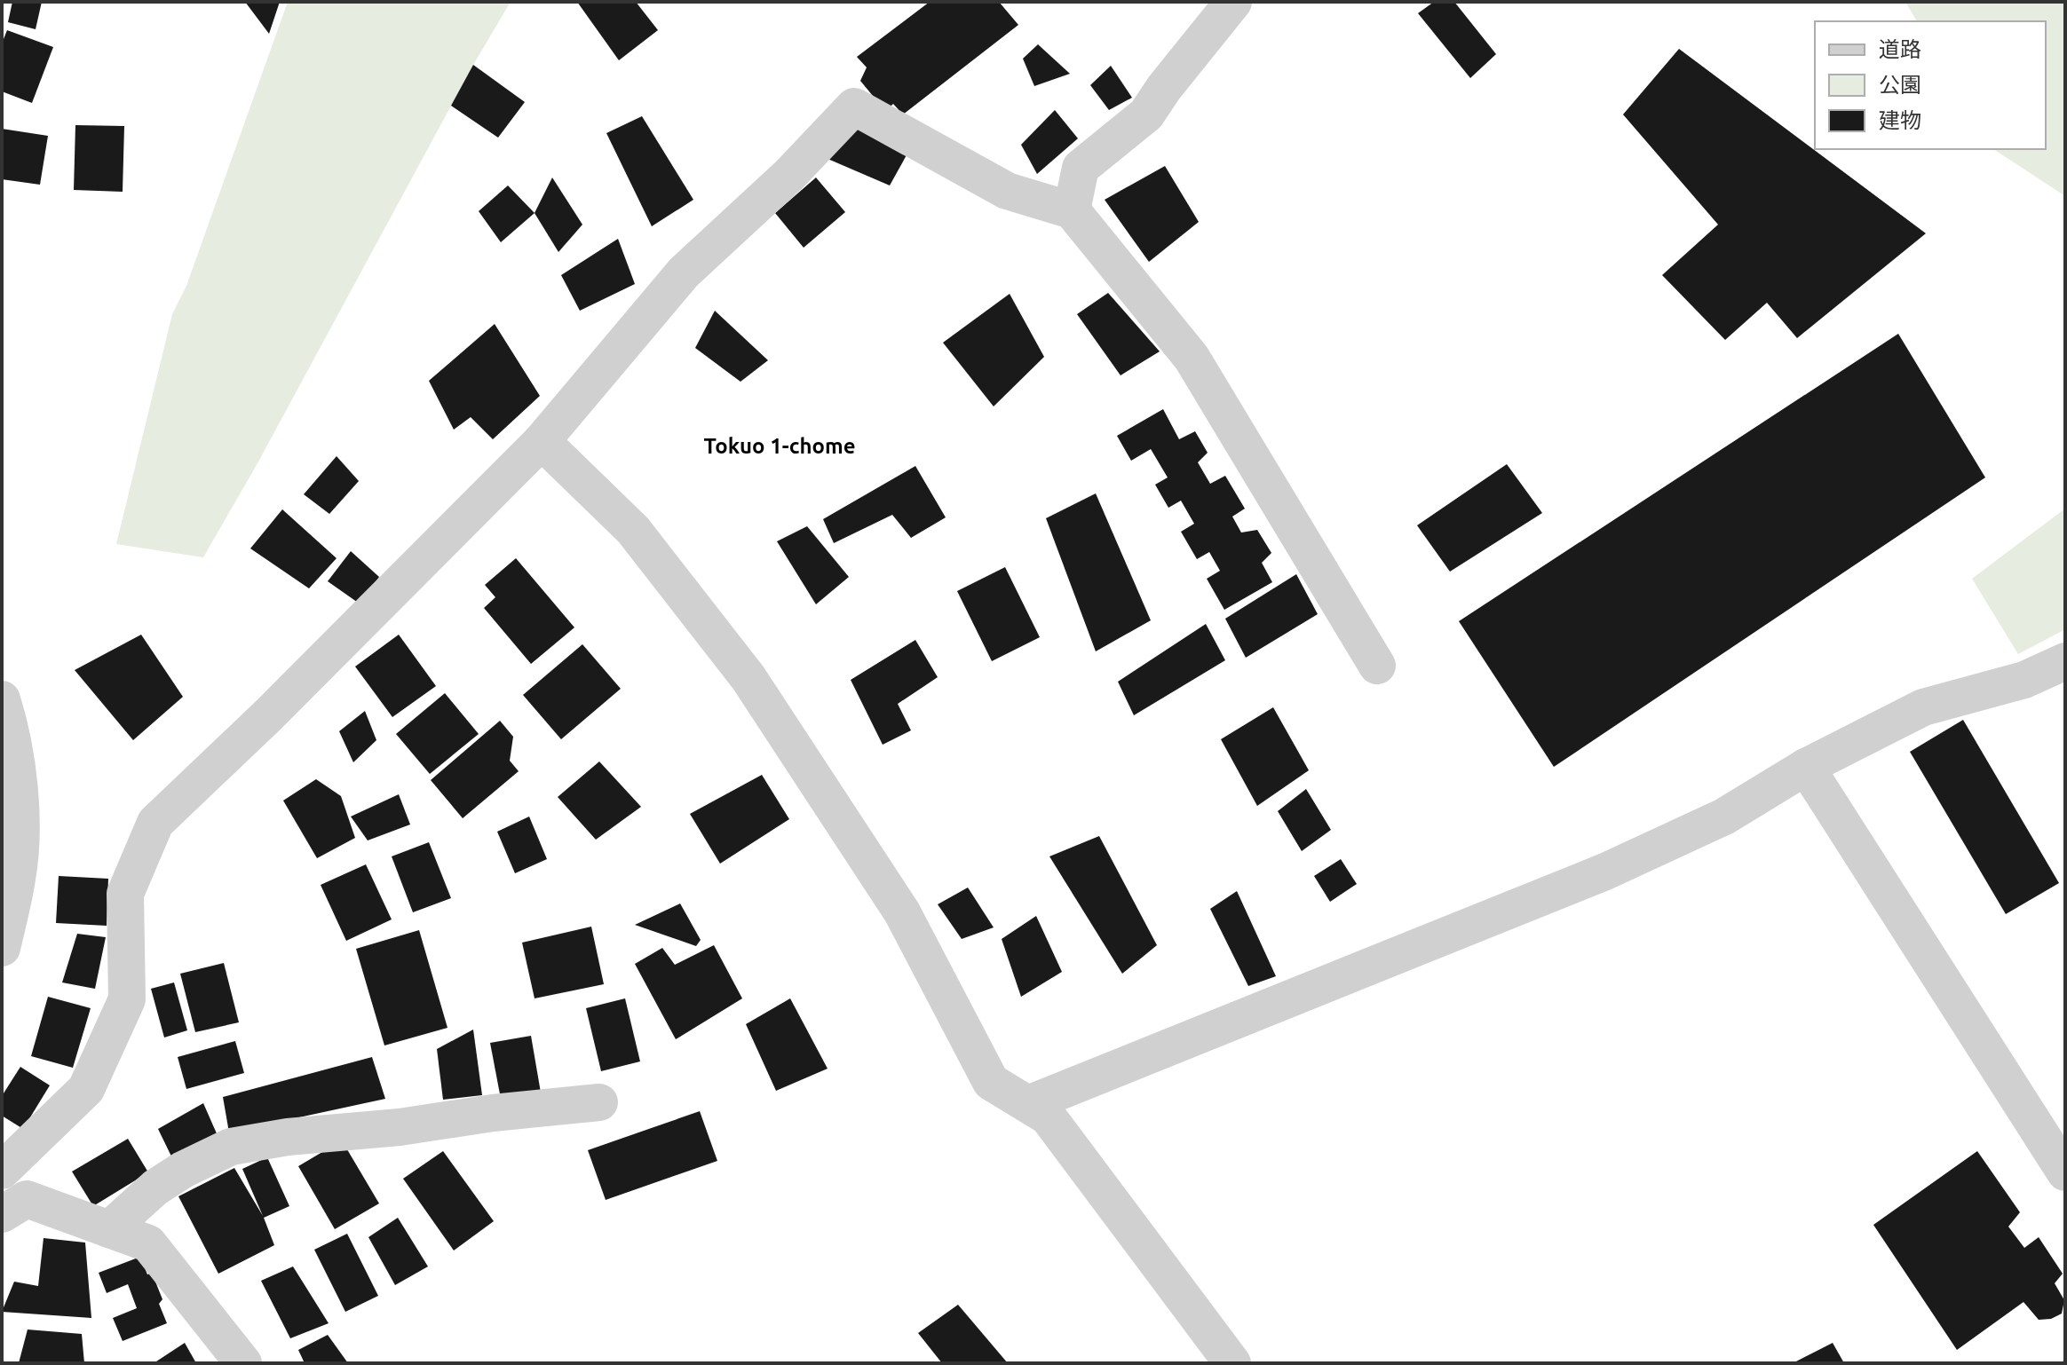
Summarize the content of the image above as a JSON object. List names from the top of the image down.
{
  "districts": ["Tokuo 1-chome"],
  "legend": ["道路", "公園", "建物"]
}
